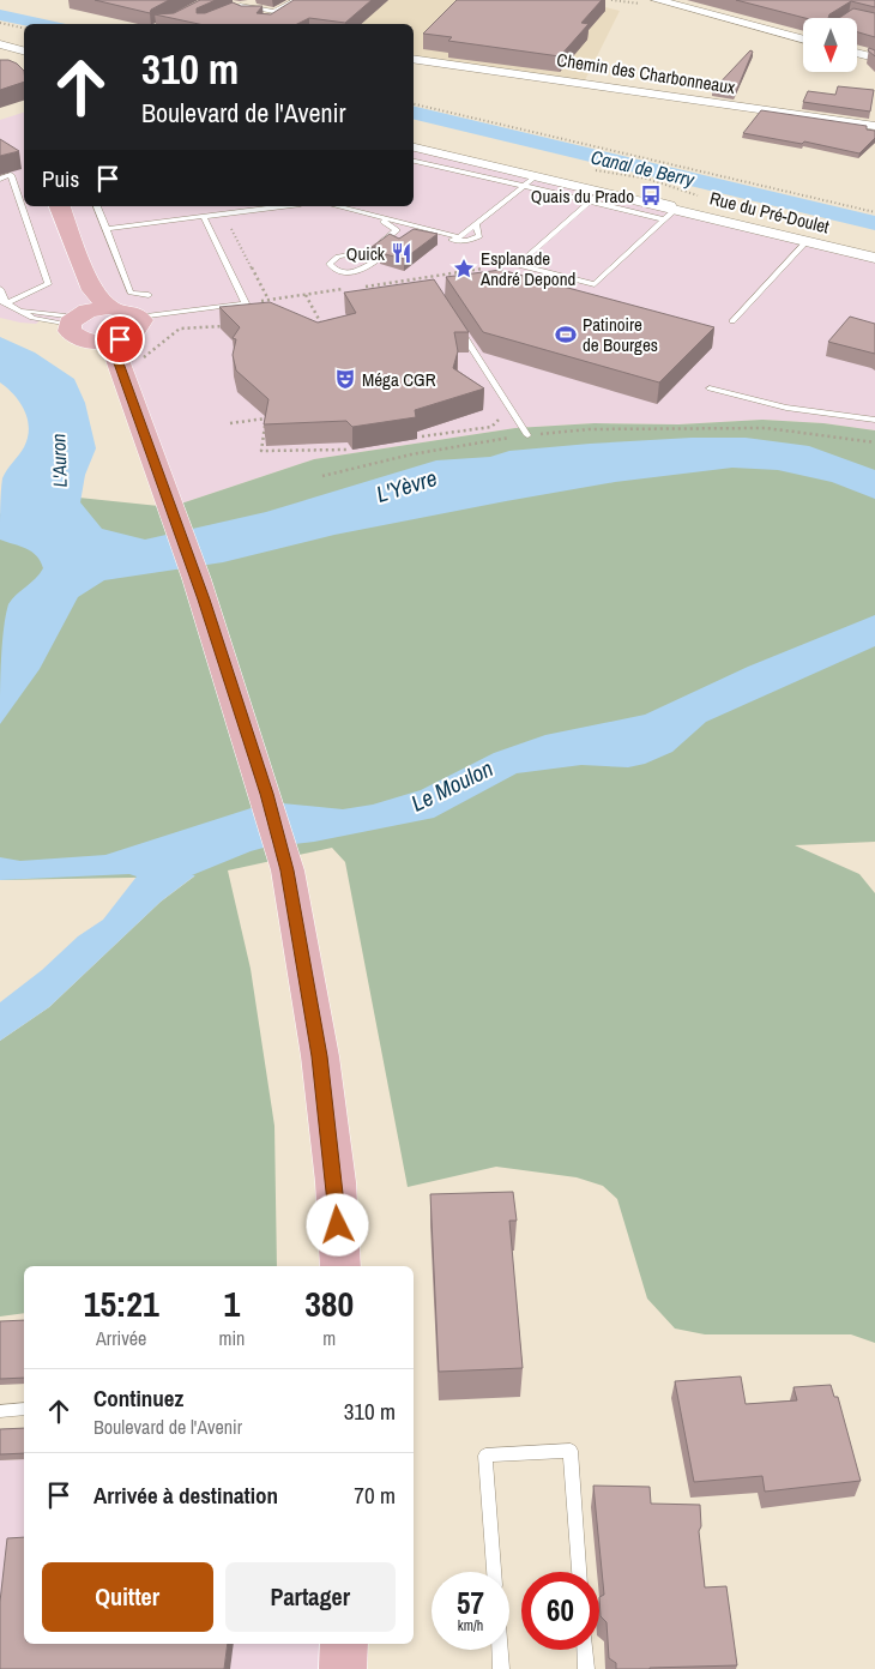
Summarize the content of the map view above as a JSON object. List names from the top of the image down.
{
  "streets": {
    "street": ["Chemin des Charbonneaux", "Rue du Pré-Doulet"]
  },
  "water": [
    "Canal de Berry",
    "L'Auron",
    "L'Yèvre",
    "Le Moulon"
  ],
  "places": {
    "bus stop": ["Quais du Prado"],
    "restaurant": ["Quick"],
    "place": ["Esplanade André Depond"],
    "sports": ["Patinoire de Bourges"],
    "theatre": ["Méga CGR"]
  },
  "north": "bottom",
  "page": {
    "turn": ["310 m", "Boulevard de l'Avenir"],
    "then": "Puis",
    "eta": [
      "15:21",
      "Arrivée",
      "1",
      "min",
      "380",
      "m"
    ],
    "list": [
      {
        "name": "Continuez",
        "note": "Boulevard de l'Avenir",
        "value": "310 m"
      },
      {
        "name": "Arrivée à destination",
        "value": "70 m"
      }
    ],
    "buttons": ["Quitter", "Partager"],
    "speed": "57 km/h",
    "limit": "60"
  }
}
